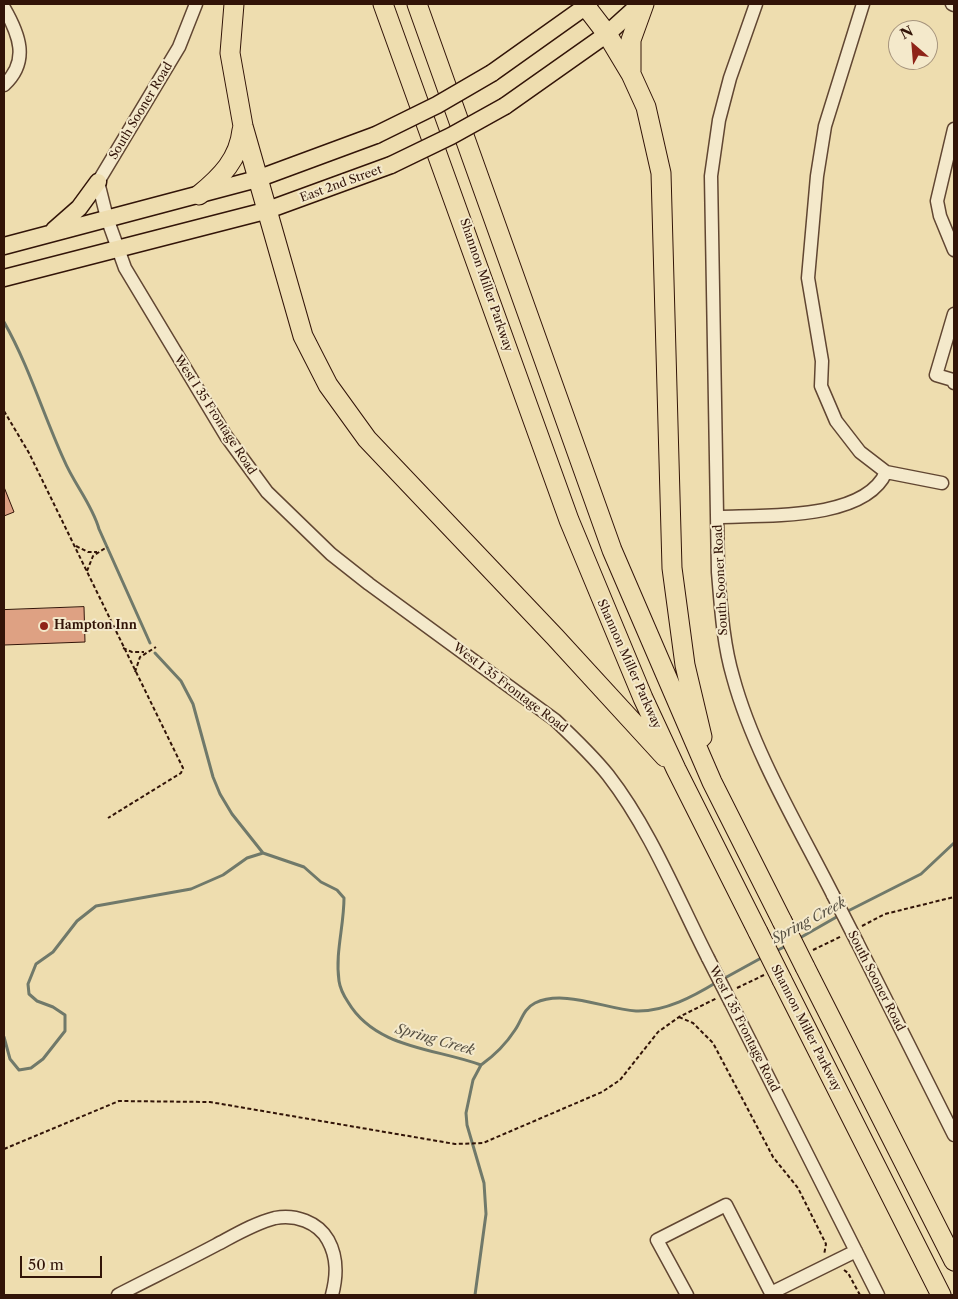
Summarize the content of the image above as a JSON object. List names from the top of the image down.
{
  "streets": {
    "highway": ["Shannon Miller Parkway"],
    "main road": ["East 2nd Street"],
    "street": ["South Sooner Road", "West I 35 Frontage Road"]
  },
  "crossings": [
    ["East 2nd Street", "West I 35 Frontage Road"]
  ],
  "water": ["Spring Creek"],
  "places": ["Hampton Inn"],
  "scale_bar": "50 m",
  "north": "top left"
}
